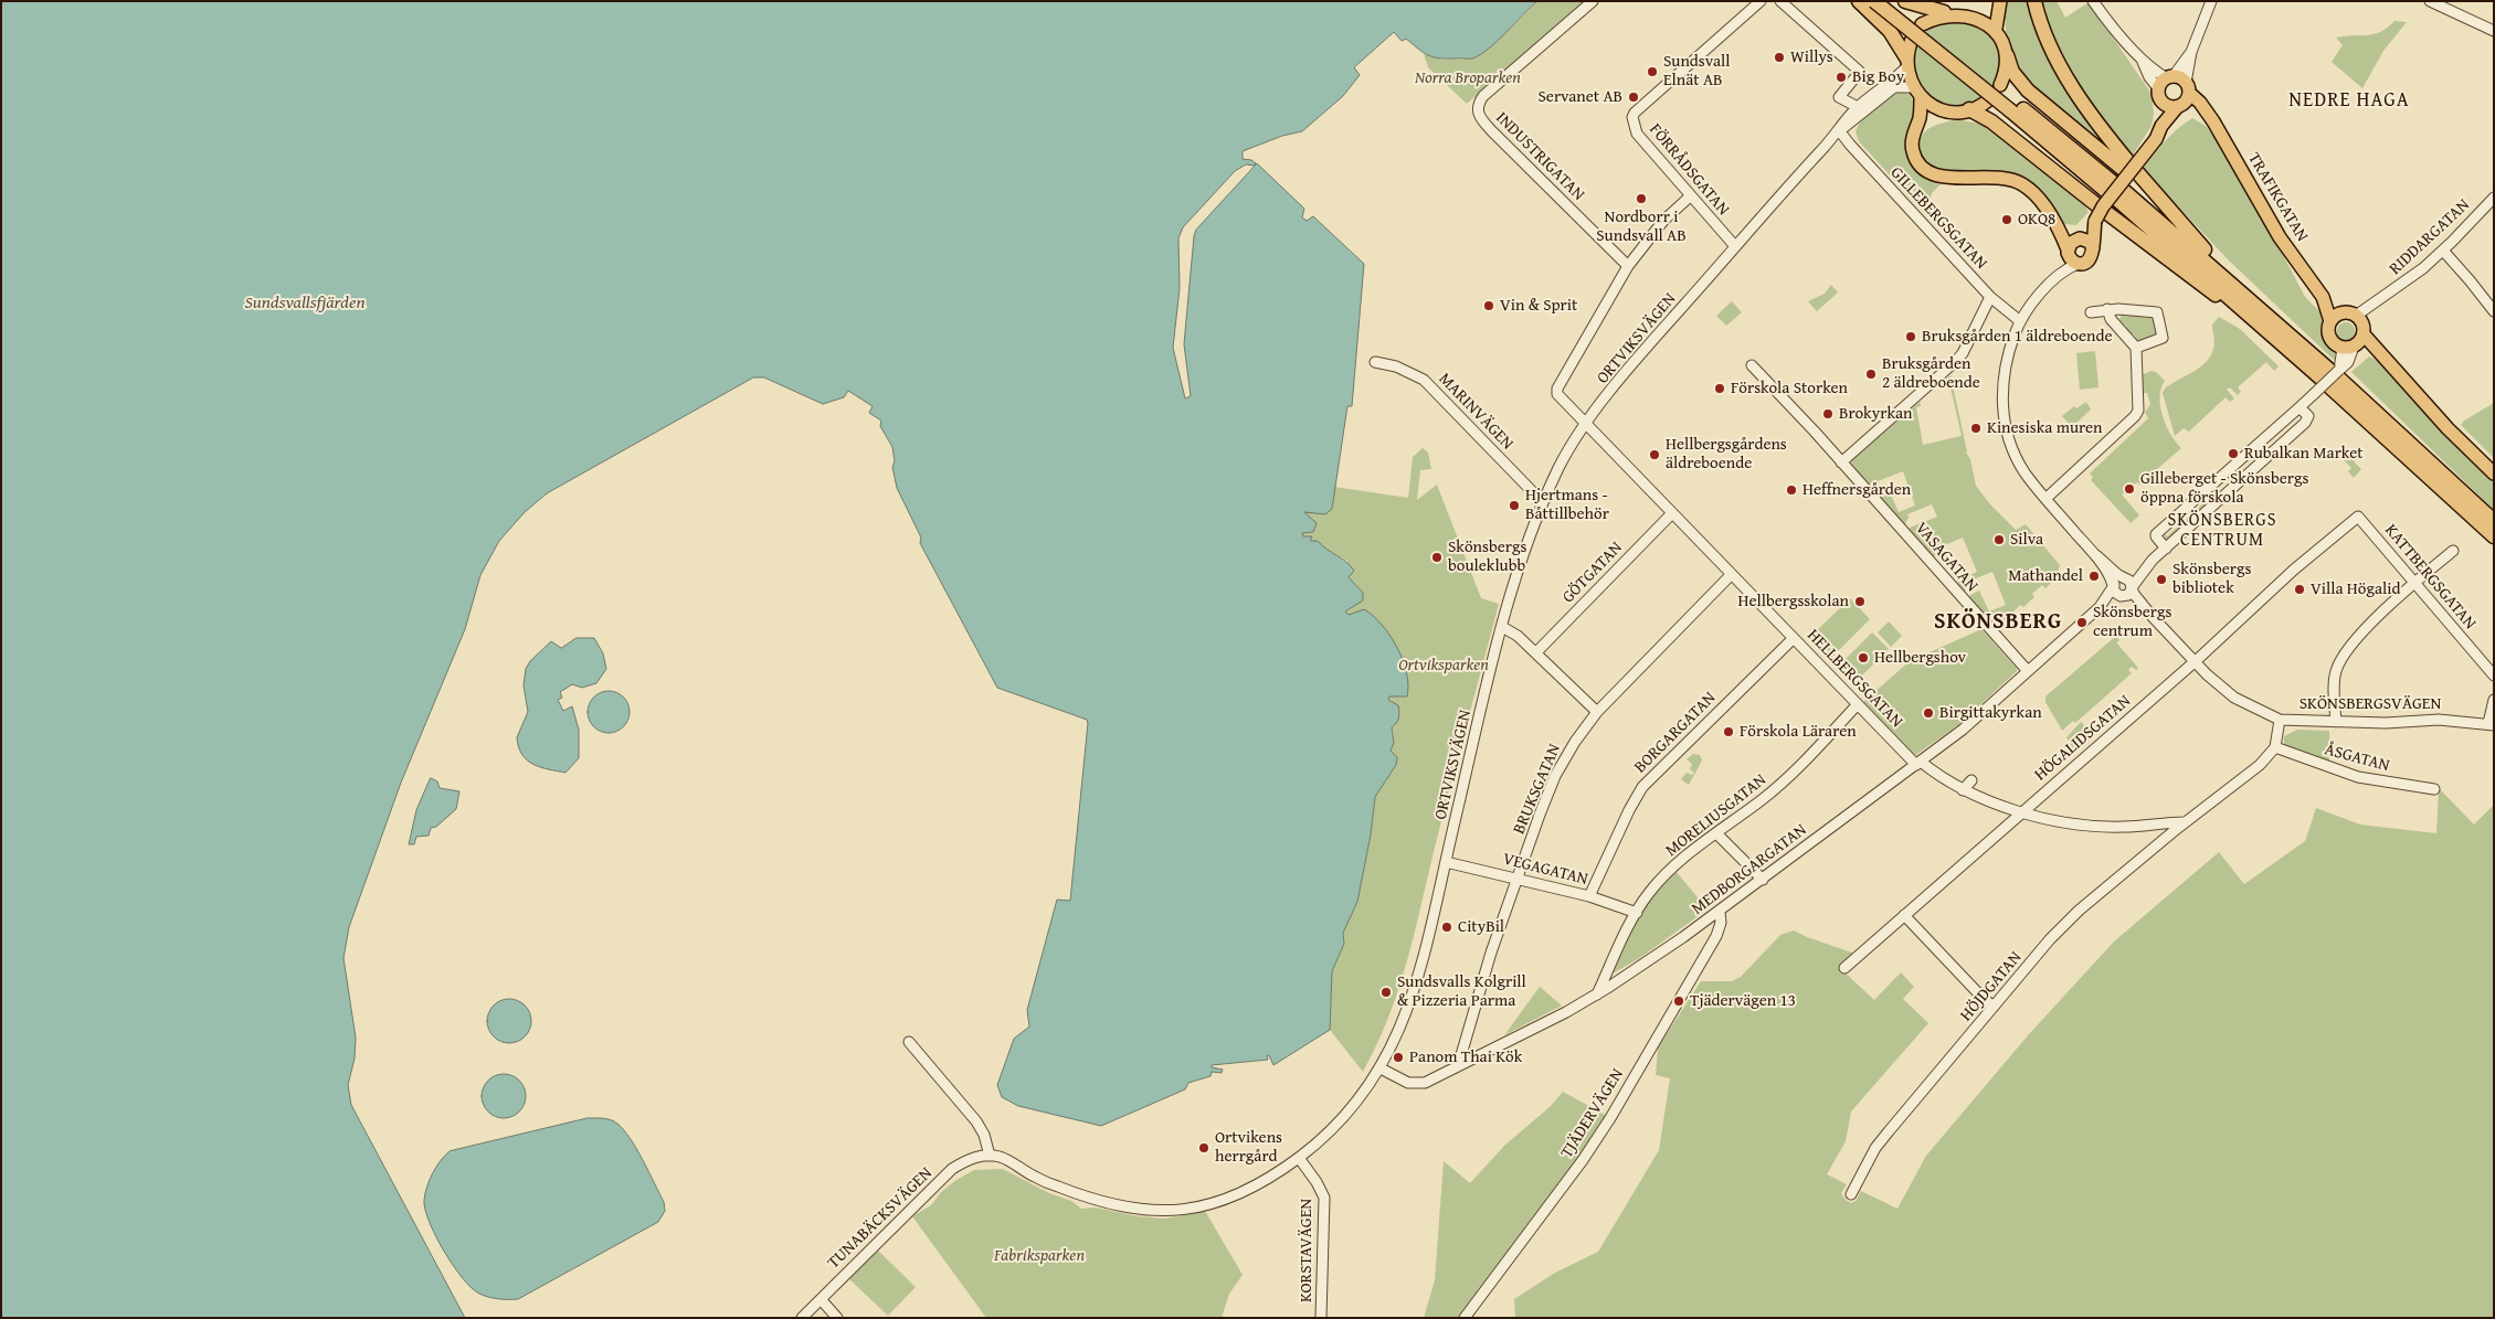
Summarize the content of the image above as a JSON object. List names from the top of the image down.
{
  "streets": {
    "main road": ["TRAFIKGATAN"],
    "street": [
      "INDUSTRIGATAN",
      "FÖRRÅDSGATAN",
      "GILLEBERGSGATAN",
      "RIDDARGATAN",
      "ORTVIKSVÄGEN",
      "MARINVÄGEN",
      "VASAGATAN",
      "GÖTGATAN",
      "KATTBERGSGATAN",
      "HELLBERGSGATAN",
      "SKÖNSBERGSVÄGEN",
      "BORGARGATAN",
      "HÖGALIDSGATAN",
      "ÅSGATAN",
      "BRUKSGATAN",
      "MORELIUSGATAN",
      "VEGAGATAN",
      "MEDBORGARGATAN",
      "HÖJDGATAN",
      "TJÄDERVÄGEN",
      "TUNABÄCKSVÄGEN",
      "KORSTAVÄGEN"
    ]
  },
  "crossings": [
    ["INDUSTRIGATAN", "HELLBERGSGATAN"],
    ["FÖRRÅDSGATAN", "ORTVIKSVÄGEN"],
    ["FÖRRÅDSGATAN", "HELLBERGSGATAN"],
    ["TRAFIKGATAN", "RIDDARGATAN"],
    ["GILLEBERGSGATAN", "ORTVIKSVÄGEN"],
    ["ORTVIKSVÄGEN", "MARINVÄGEN"],
    ["ORTVIKSVÄGEN", "HELLBERGSGATAN"],
    ["ORTVIKSVÄGEN", "VEGAGATAN"],
    ["ORTVIKSVÄGEN", "MEDBORGARGATAN"],
    ["ORTVIKSVÄGEN", "TUNABÄCKSVÄGEN"],
    ["ORTVIKSVÄGEN", "KORSTAVÄGEN"],
    ["VASAGATAN", "MEDBORGARGATAN"],
    ["GÖTGATAN", "HELLBERGSGATAN"],
    ["KATTBERGSGATAN", "HÖGALIDSGATAN"],
    ["HELLBERGSGATAN", "BORGARGATAN"],
    ["HELLBERGSGATAN", "HÖGALIDSGATAN"],
    ["HELLBERGSGATAN", "BRUKSGATAN"],
    ["HELLBERGSGATAN", "MORELIUSGATAN"],
    ["HELLBERGSGATAN", "MEDBORGARGATAN"],
    ["HELLBERGSGATAN", "HÖJDGATAN"],
    ["SKÖNSBERGSVÄGEN", "HÖGALIDSGATAN"],
    ["SKÖNSBERGSVÄGEN", "MEDBORGARGATAN"],
    ["BORGARGATAN", "VEGAGATAN"],
    ["BRUKSGATAN", "VEGAGATAN"],
    ["BRUKSGATAN", "MEDBORGARGATAN"],
    ["MORELIUSGATAN", "VEGAGATAN"],
    ["MORELIUSGATAN", "MEDBORGARGATAN"],
    ["MEDBORGARGATAN", "TJÄDERVÄGEN"]
  ],
  "districts": ["NEDRE HAGA", "SKÖNSBERGS CENTRUM", "SKÖNSBERG"],
  "water": ["Sundsvallsfjärden"],
  "parks": ["Norra Broparken", "Ortviksparken", "Fabriksparken"],
  "places": [
    "Willys",
    "Sundsvall Elnät AB",
    "Big Boy",
    "Servanet AB",
    "Nordborr i Sundsvall AB",
    "OKQ8",
    "Vin & Sprit",
    "Bruksgården 1 äldreboende",
    "Bruksgården 2 äldreboende",
    "Förskola Storken",
    "Brokyrkan",
    "Kinesiska muren",
    "Rubalkan Market",
    "Hellbergsgårdens äldreboende",
    "Gilleberget - Skönsbergs öppna förskola",
    "Heffnersgården",
    "Hjertmans - Båttillbehör",
    "Silva",
    "Skönsbergs bouleklubb",
    "Mathandel",
    "Skönsbergs bibliotek",
    "Villa Högalid",
    "Hellbergsskolan",
    "Skönsbergs centrum",
    "Hellbergshov",
    "Birgittakyrkan",
    "Förskola Läraren",
    "CityBil",
    "Sundsvalls Kolgrill & Pizzeria Parma",
    "Tjädervägen 13",
    "Panom Thai Kök",
    "Ortvikens herrgård"
  ]
}
